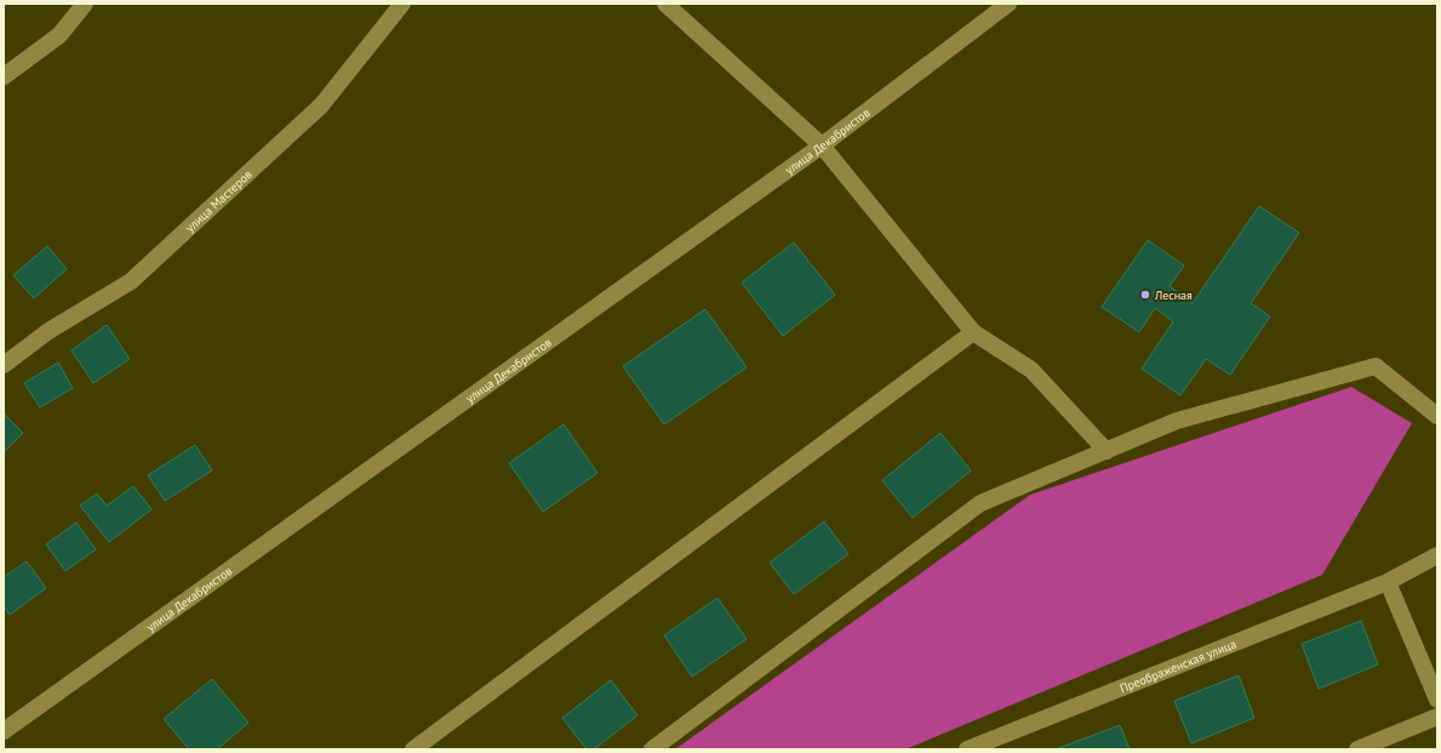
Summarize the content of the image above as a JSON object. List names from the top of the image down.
{
  "streets": {
    "street": ["улица Декабристов", "улица Мастеров", "Преображенская улица"]
  },
  "places": ["Лесная"]
}
